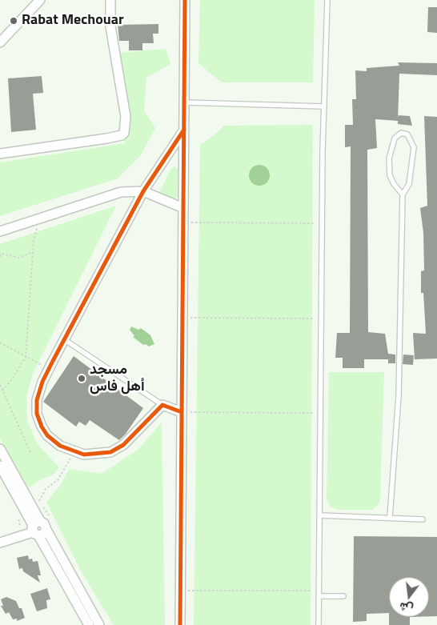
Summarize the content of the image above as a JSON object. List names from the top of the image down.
{
  "places": ["Rabat Mechouar", "مسجد أهل فاس"],
  "north": "bottom"
}
